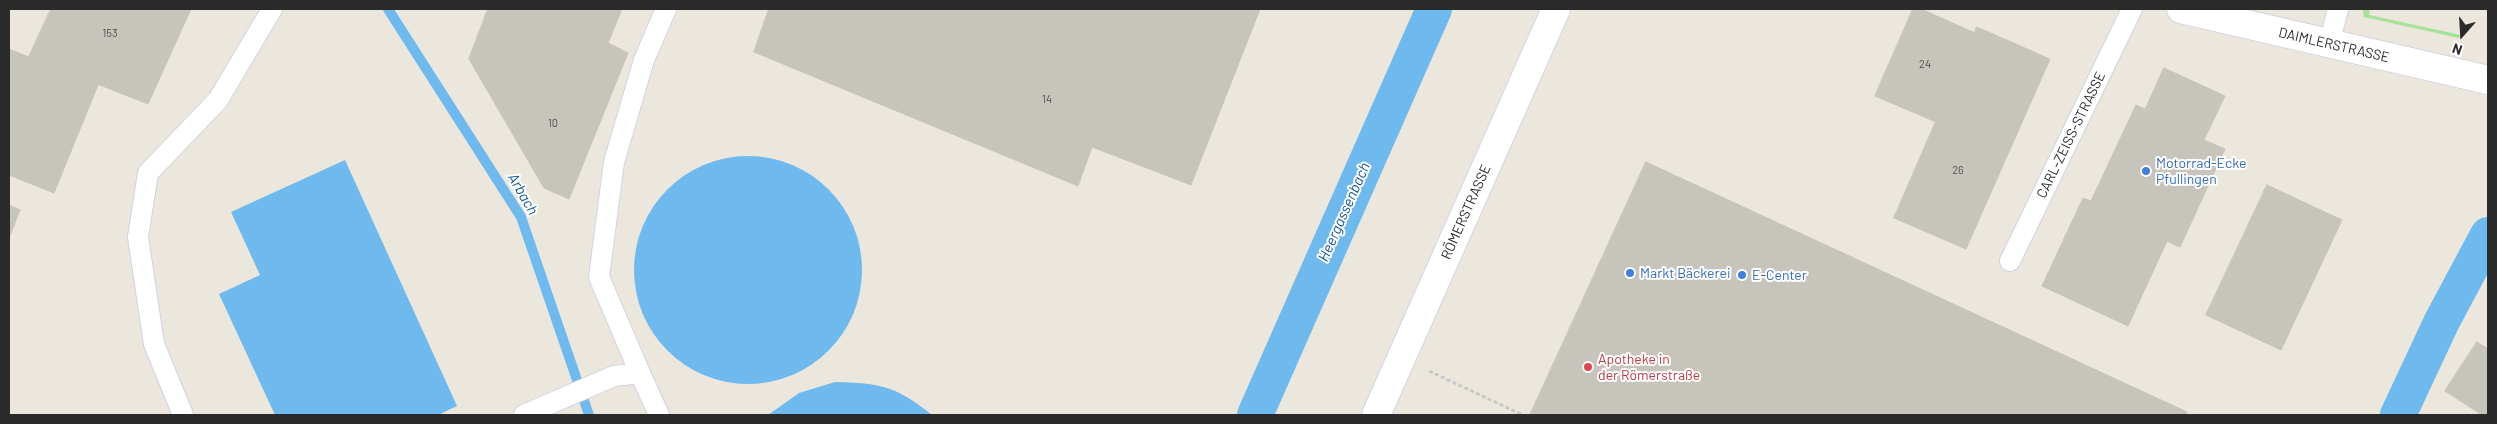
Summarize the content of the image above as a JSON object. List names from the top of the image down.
{
  "streets": {
    "main road": ["DAIMLERSTRASSE", "RÖMERSTRASSE"],
    "lane": ["CARL-ZEISS-STRASSE"]
  },
  "water": ["Arbach", "Heergassenbach"],
  "places": [
    "Motorrad-Ecke Pfullingen",
    "Markt Bäckerei",
    "E-Center",
    "Apotheke in der Römerstraße"
  ],
  "house_numbers": [
    "153",
    "24",
    "14",
    "10",
    "26"
  ],
  "north": "bottom"
}
